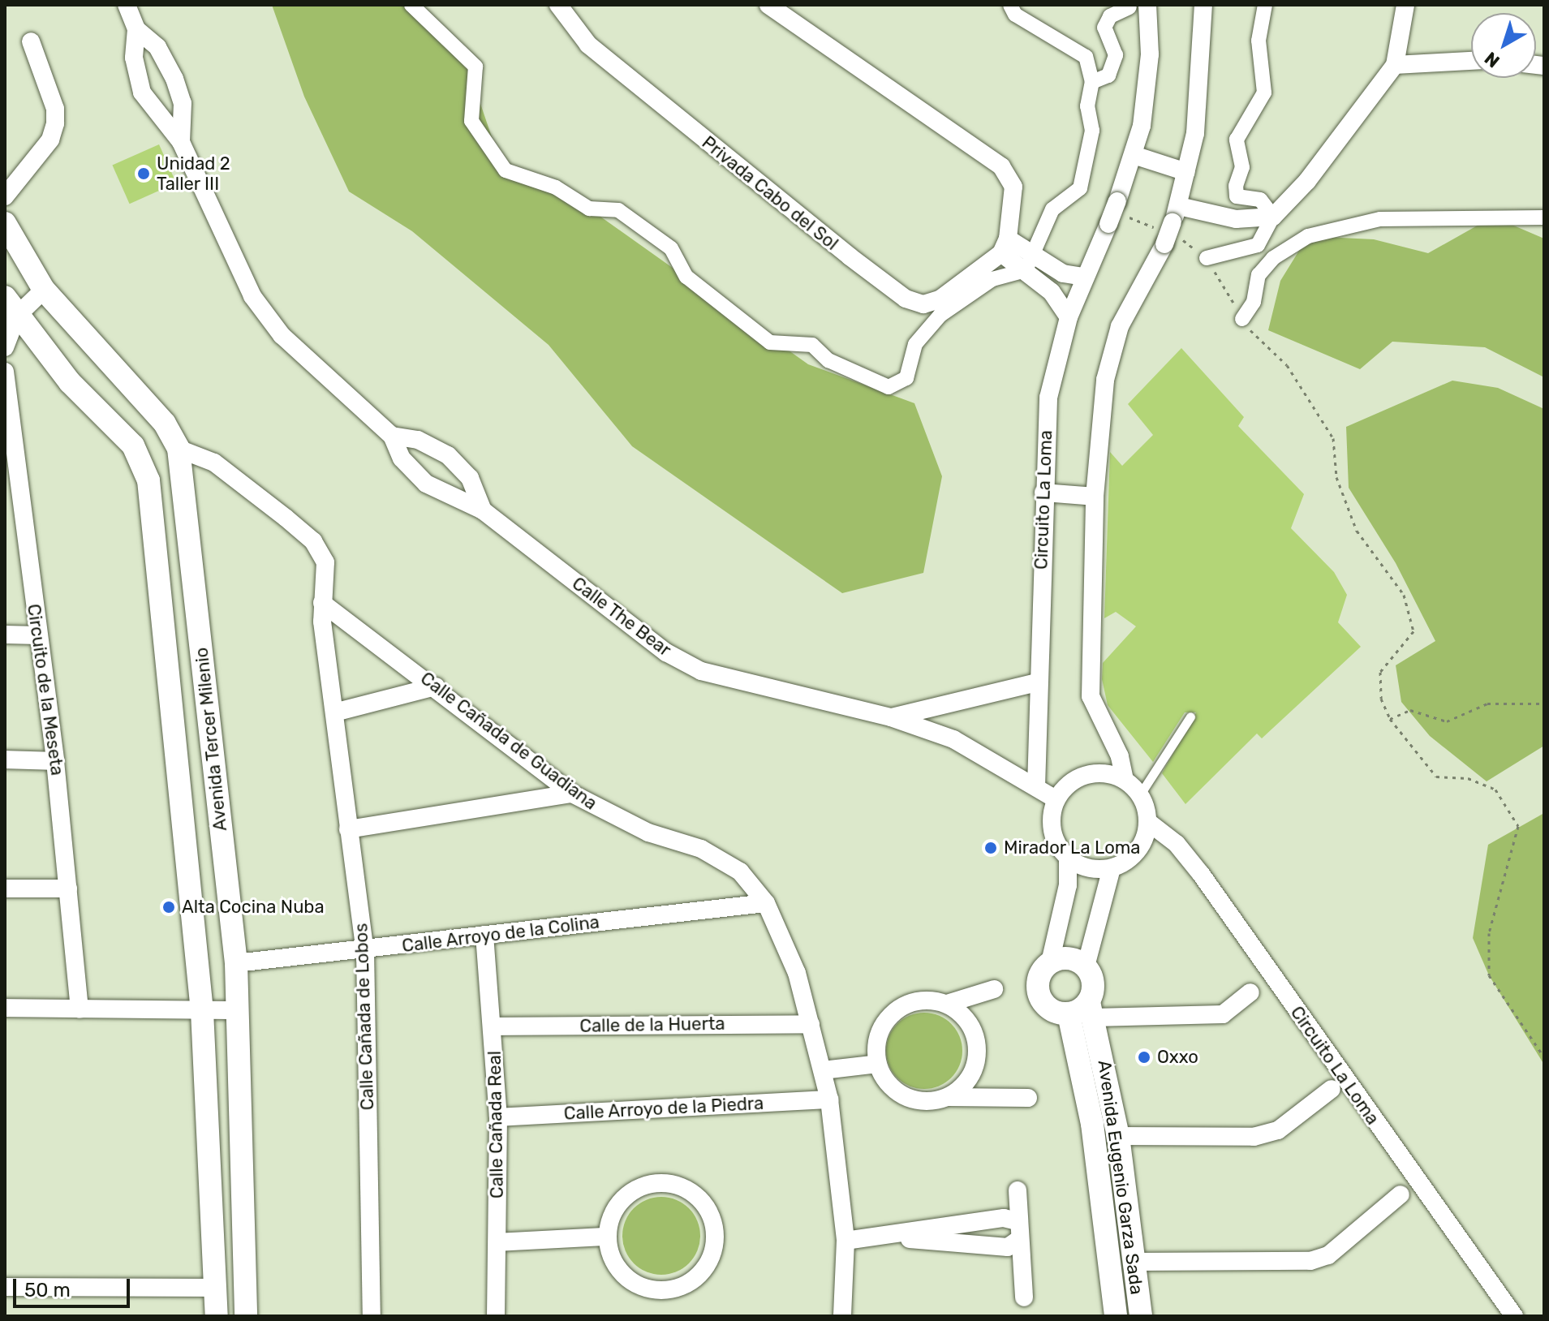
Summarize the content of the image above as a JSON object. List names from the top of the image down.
{
  "streets": {
    "street": [
      "Privada Cabo del Sol",
      "Circuito La Loma",
      "Calle The Bear",
      "Circuito de la Meseta",
      "Avenida Tercer Milenio",
      "Calle Cañada de Guadiana",
      "Calle Arroyo de la Colina",
      "Calle Cañada de Lobos",
      "Calle de la Huerta",
      "Calle Arroyo de la Piedra",
      "Calle Cañada Real",
      "Avenida Eugenio Garza Sada"
    ]
  },
  "crossings": [
    ["Circuito La Loma", "Calle The Bear"],
    ["Avenida Tercer Milenio", "Calle Arroyo de la Colina"],
    ["Calle Cañada de Guadiana", "Calle Arroyo de la Colina"],
    ["Calle Cañada de Guadiana", "Calle Cañada de Lobos"],
    ["Calle Cañada de Guadiana", "Calle de la Huerta"],
    ["Calle Cañada de Guadiana", "Calle Arroyo de la Piedra"],
    ["Calle Arroyo de la Colina", "Calle Cañada de Lobos"],
    ["Calle Arroyo de la Colina", "Calle Cañada Real"],
    ["Calle de la Huerta", "Calle Cañada Real"],
    ["Calle Arroyo de la Piedra", "Calle Cañada Real"]
  ],
  "places": [
    "Unidad 2 Taller III",
    "Mirador La Loma",
    "Alta Cocina Nuba",
    "Oxxo"
  ],
  "scale_bar": "50 m",
  "north": "bottom left"
}
